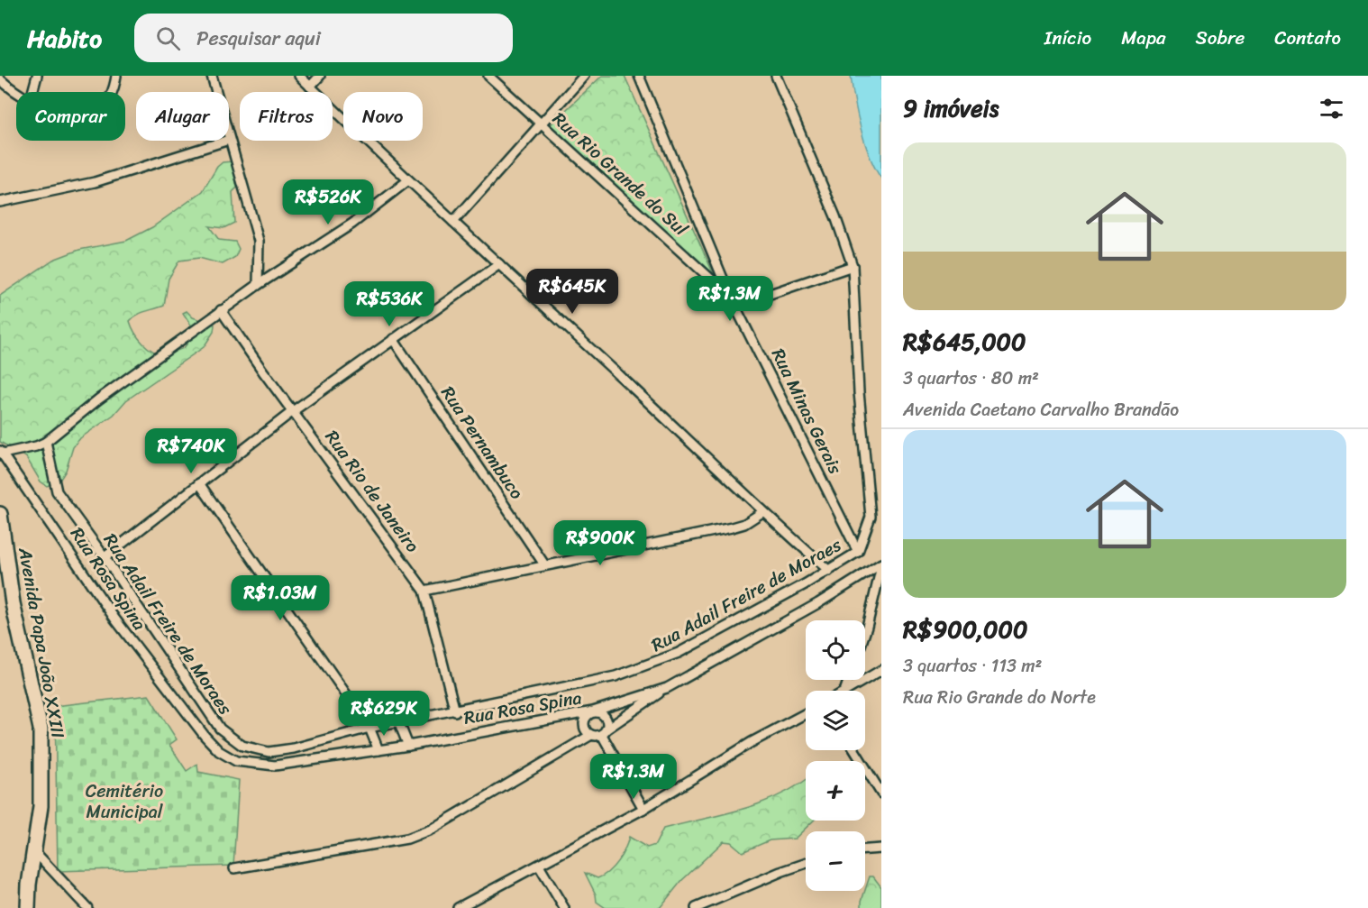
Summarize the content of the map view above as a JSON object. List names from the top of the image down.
{
  "streets": {
    "main road": ["Avenida Papa João XXIII"],
    "street": [
      "Rua Rio Grande do Sul",
      "Rua Minas Gerais",
      "Rua Pernambuco",
      "Rua Rio de Janeiro",
      "Rua Rosa Spina",
      "Rua Adail Freire de Moraes"
    ]
  },
  "crossings": [
    ["Rua Rio Grande do Sul", "Rua Minas Gerais"],
    ["Rua Minas Gerais", "Rua Adail Freire de Moraes"],
    ["Rua Rio de Janeiro", "Rua Adail Freire de Moraes"]
  ],
  "parks": ["Cemitério Municipal"],
  "page": {
    "header": "Habito",
    "search": "Pesquisar aqui",
    "nav": [
      "Início",
      "Mapa",
      "Sobre",
      "Contato"
    ],
    "heading": "9 imóveis",
    "chip": [
      "Comprar",
      "Alugar",
      "Filtros",
      "Novo"
    ],
    "list": [
      {
        "name": "R$645,000",
        "note": "3 quartos · 80 m² · Avenida Caetano Carvalho Brandão"
      },
      {
        "name": "R$900,000",
        "note": "3 quartos · 113 m² · Rua Rio Grande do Norte"
      }
    ],
    "price": [
      "R$526K",
      "R$645K",
      "R$1.3M",
      "R$536K",
      "R$740K",
      "R$900K",
      "R$1.03M",
      "R$629K",
      "R$1.3M"
    ],
    "map_buttons": ["+", "−"]
  }
}
